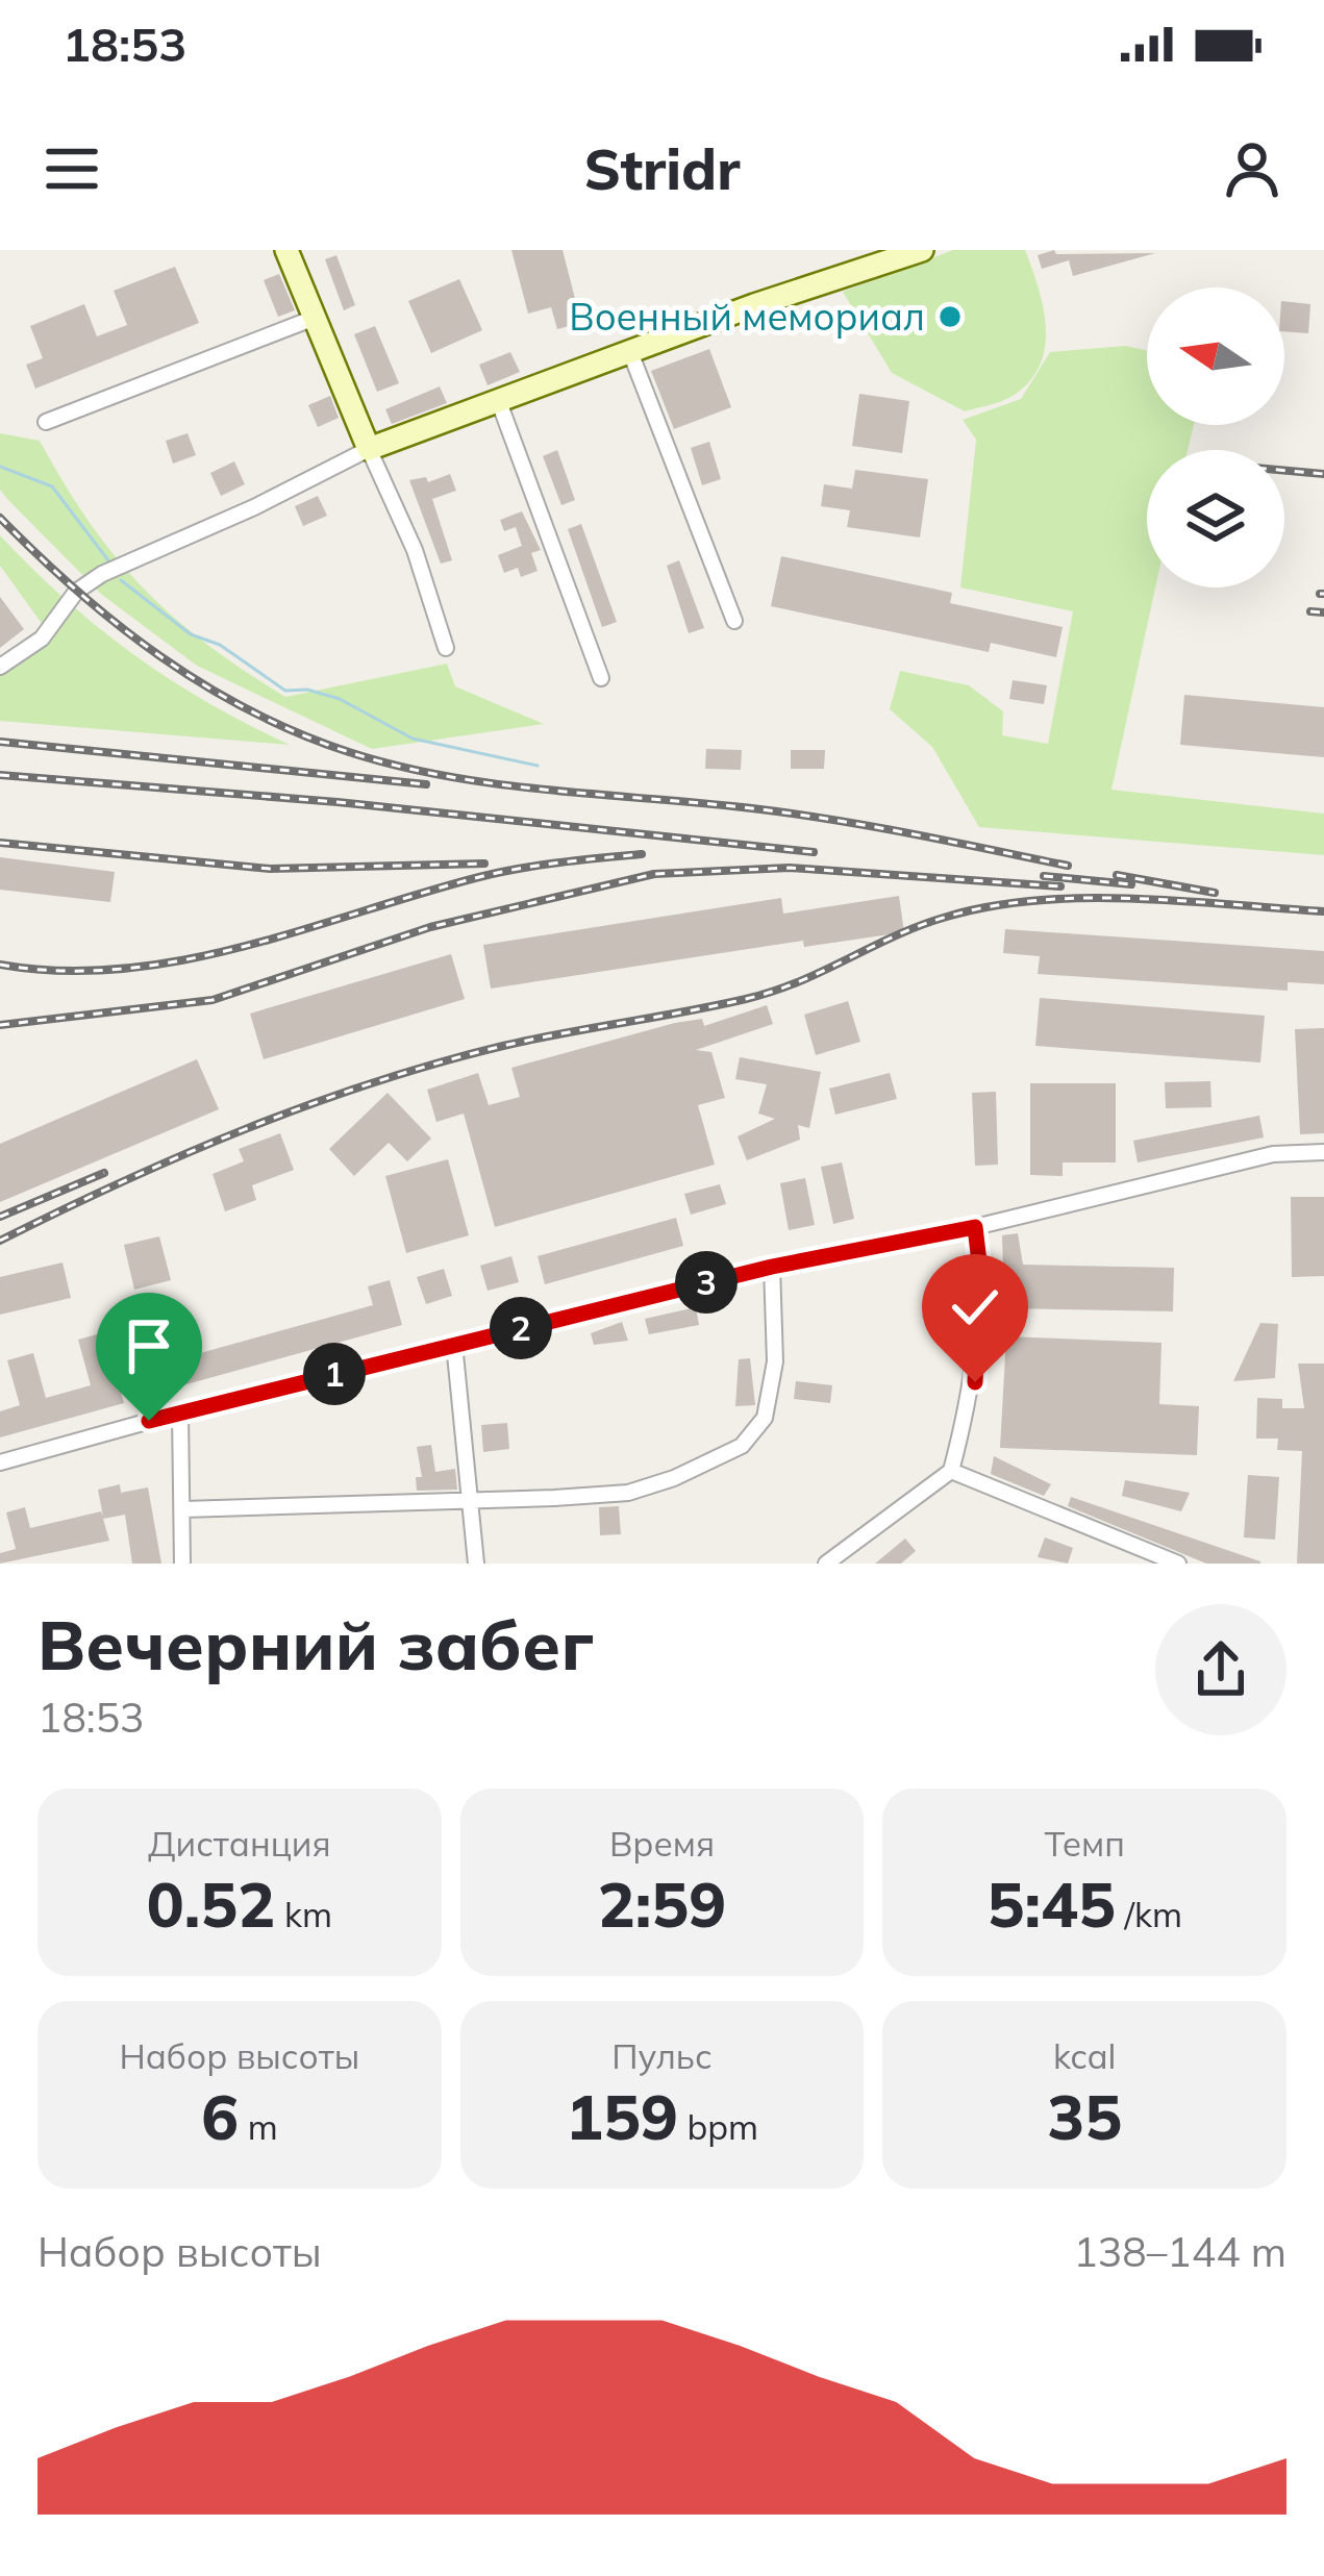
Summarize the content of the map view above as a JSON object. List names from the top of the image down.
{
  "places": ["Военный мемориал"],
  "north": "left",
  "page": {
    "status": "18:53",
    "header": "Stridr",
    "pins": ["3", "2", "1"],
    "heading": ["Вечерний забег", "18:53"],
    "stats": [
      ["Дистанция", "0.52 km"],
      ["Время", "2:59"],
      ["Темп", "5:45 /km"],
      ["Набор высоты", "6 m"],
      ["Пульс", "159 bpm"],
      ["kcal", "35"]
    ],
    "chart": ["Набор высоты", "138–144 m"]
  }
}
